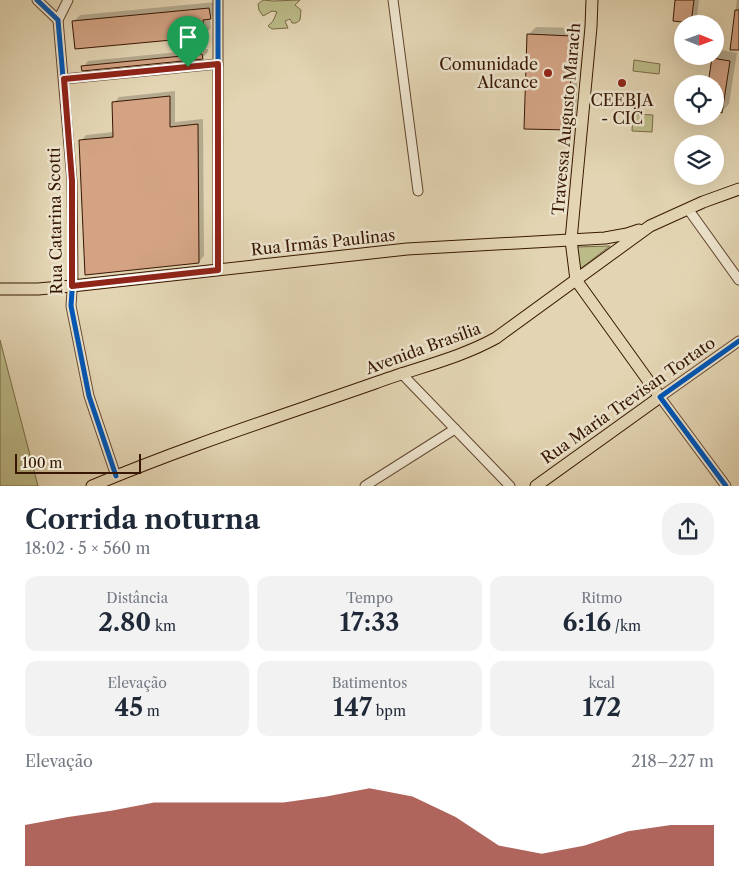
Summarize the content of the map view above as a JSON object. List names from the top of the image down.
{
  "streets": {
    "main road": [
      "Travessa Augusto Marach",
      "Rua Irmãs Paulinas",
      "Avenida Brasília",
      "Rua Maria Trevisan Tortato"
    ],
    "street": ["Rua Catarina Scotti"]
  },
  "crossings": [
    ["Travessa Augusto Marach", "Rua Irmãs Paulinas"],
    ["Travessa Augusto Marach", "Avenida Brasília"],
    ["Rua Catarina Scotti", "Rua Irmãs Paulinas"],
    ["Rua Catarina Scotti", "Avenida Brasília"],
    ["Rua Irmãs Paulinas", "Avenida Brasília"]
  ],
  "places": ["Comunidade Alcance", "CEEBJA - CIC"],
  "scale_bar": "100 m",
  "north": "right",
  "page": {
    "scale": "100 m",
    "heading": ["Corrida noturna", "18:02 · 5 × 560 m"],
    "stats": [
      ["Distância", "2.80 km"],
      ["Tempo", "17:33"],
      ["Ritmo", "6:16 /km"],
      ["Elevação", "45 m"],
      ["Batimentos", "147 bpm"],
      ["kcal", "172"]
    ],
    "chart": ["Elevação", "218–227 m"]
  }
}
